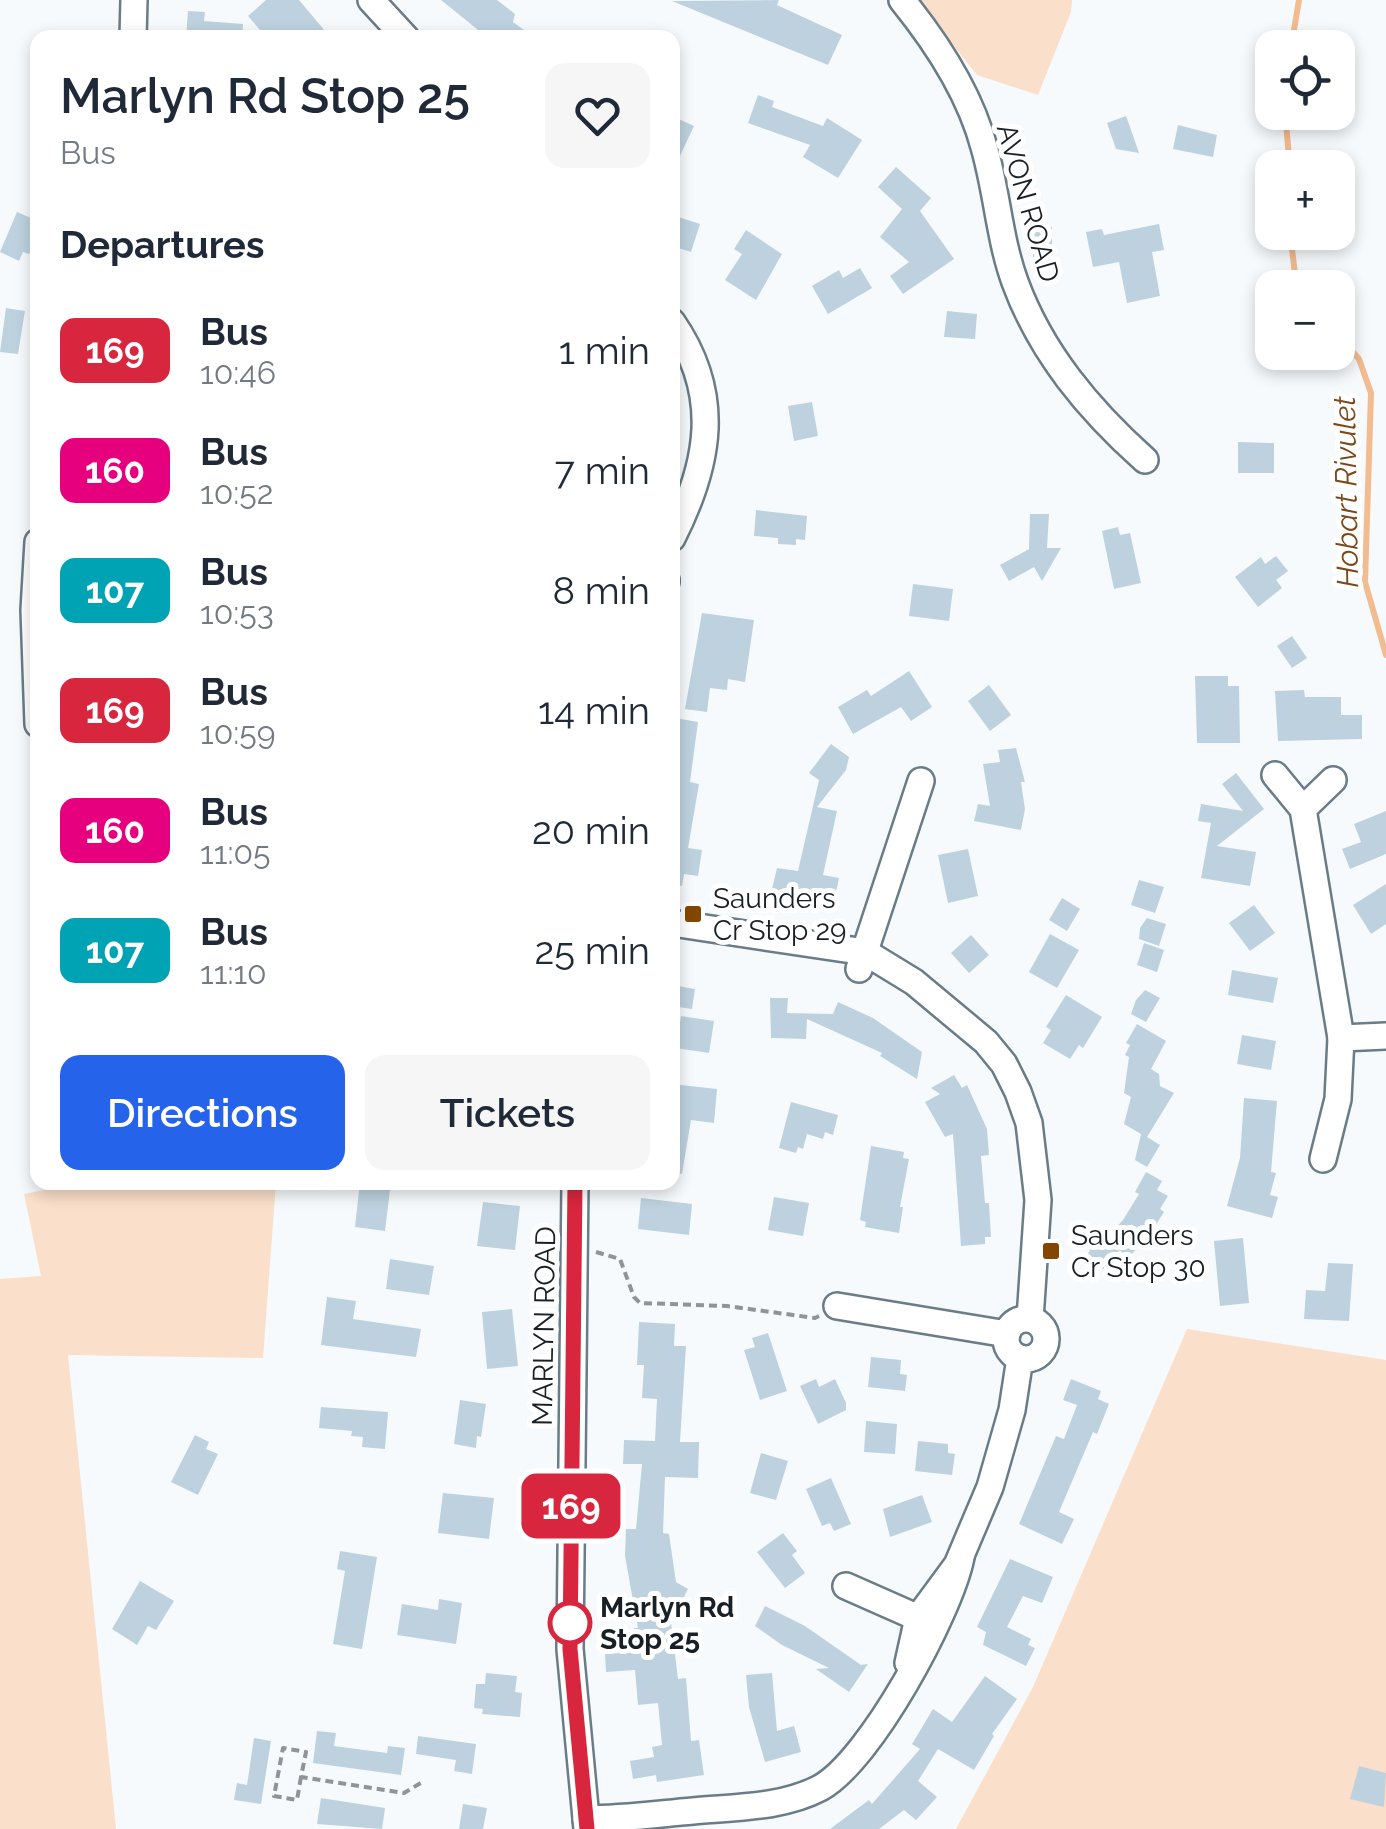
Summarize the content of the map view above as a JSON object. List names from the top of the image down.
{
  "streets": {
    "street": ["AVON ROAD", "MARLYN ROAD"]
  },
  "water": ["Hobart Rivulet"],
  "places": {
    "transit": ["Saunders Cr Stop 29", "Saunders Cr Stop 30"],
    "other": ["Marlyn Rd Stop 25"]
  },
  "lines": ["bus line 169"],
  "page": {
    "on_map": "169",
    "map_buttons": ["+", "−"],
    "heading": [
      ["Marlyn Rd Stop 25", "Bus"],
      "Departures"
    ],
    "list": [
      {
        "mark": "169",
        "name": "Bus",
        "note": "10:46",
        "value": "1 min"
      },
      {
        "mark": "160",
        "name": "Bus",
        "note": "10:52",
        "value": "7 min"
      },
      {
        "mark": "107",
        "name": "Bus",
        "note": "10:53",
        "value": "8 min"
      },
      {
        "mark": "169",
        "name": "Bus",
        "note": "10:59",
        "value": "14 min"
      },
      {
        "mark": "160",
        "name": "Bus",
        "note": "11:05",
        "value": "20 min"
      },
      {
        "mark": "107",
        "name": "Bus",
        "note": "11:10",
        "value": "25 min"
      }
    ],
    "buttons": ["Directions", "Tickets"]
  }
}
